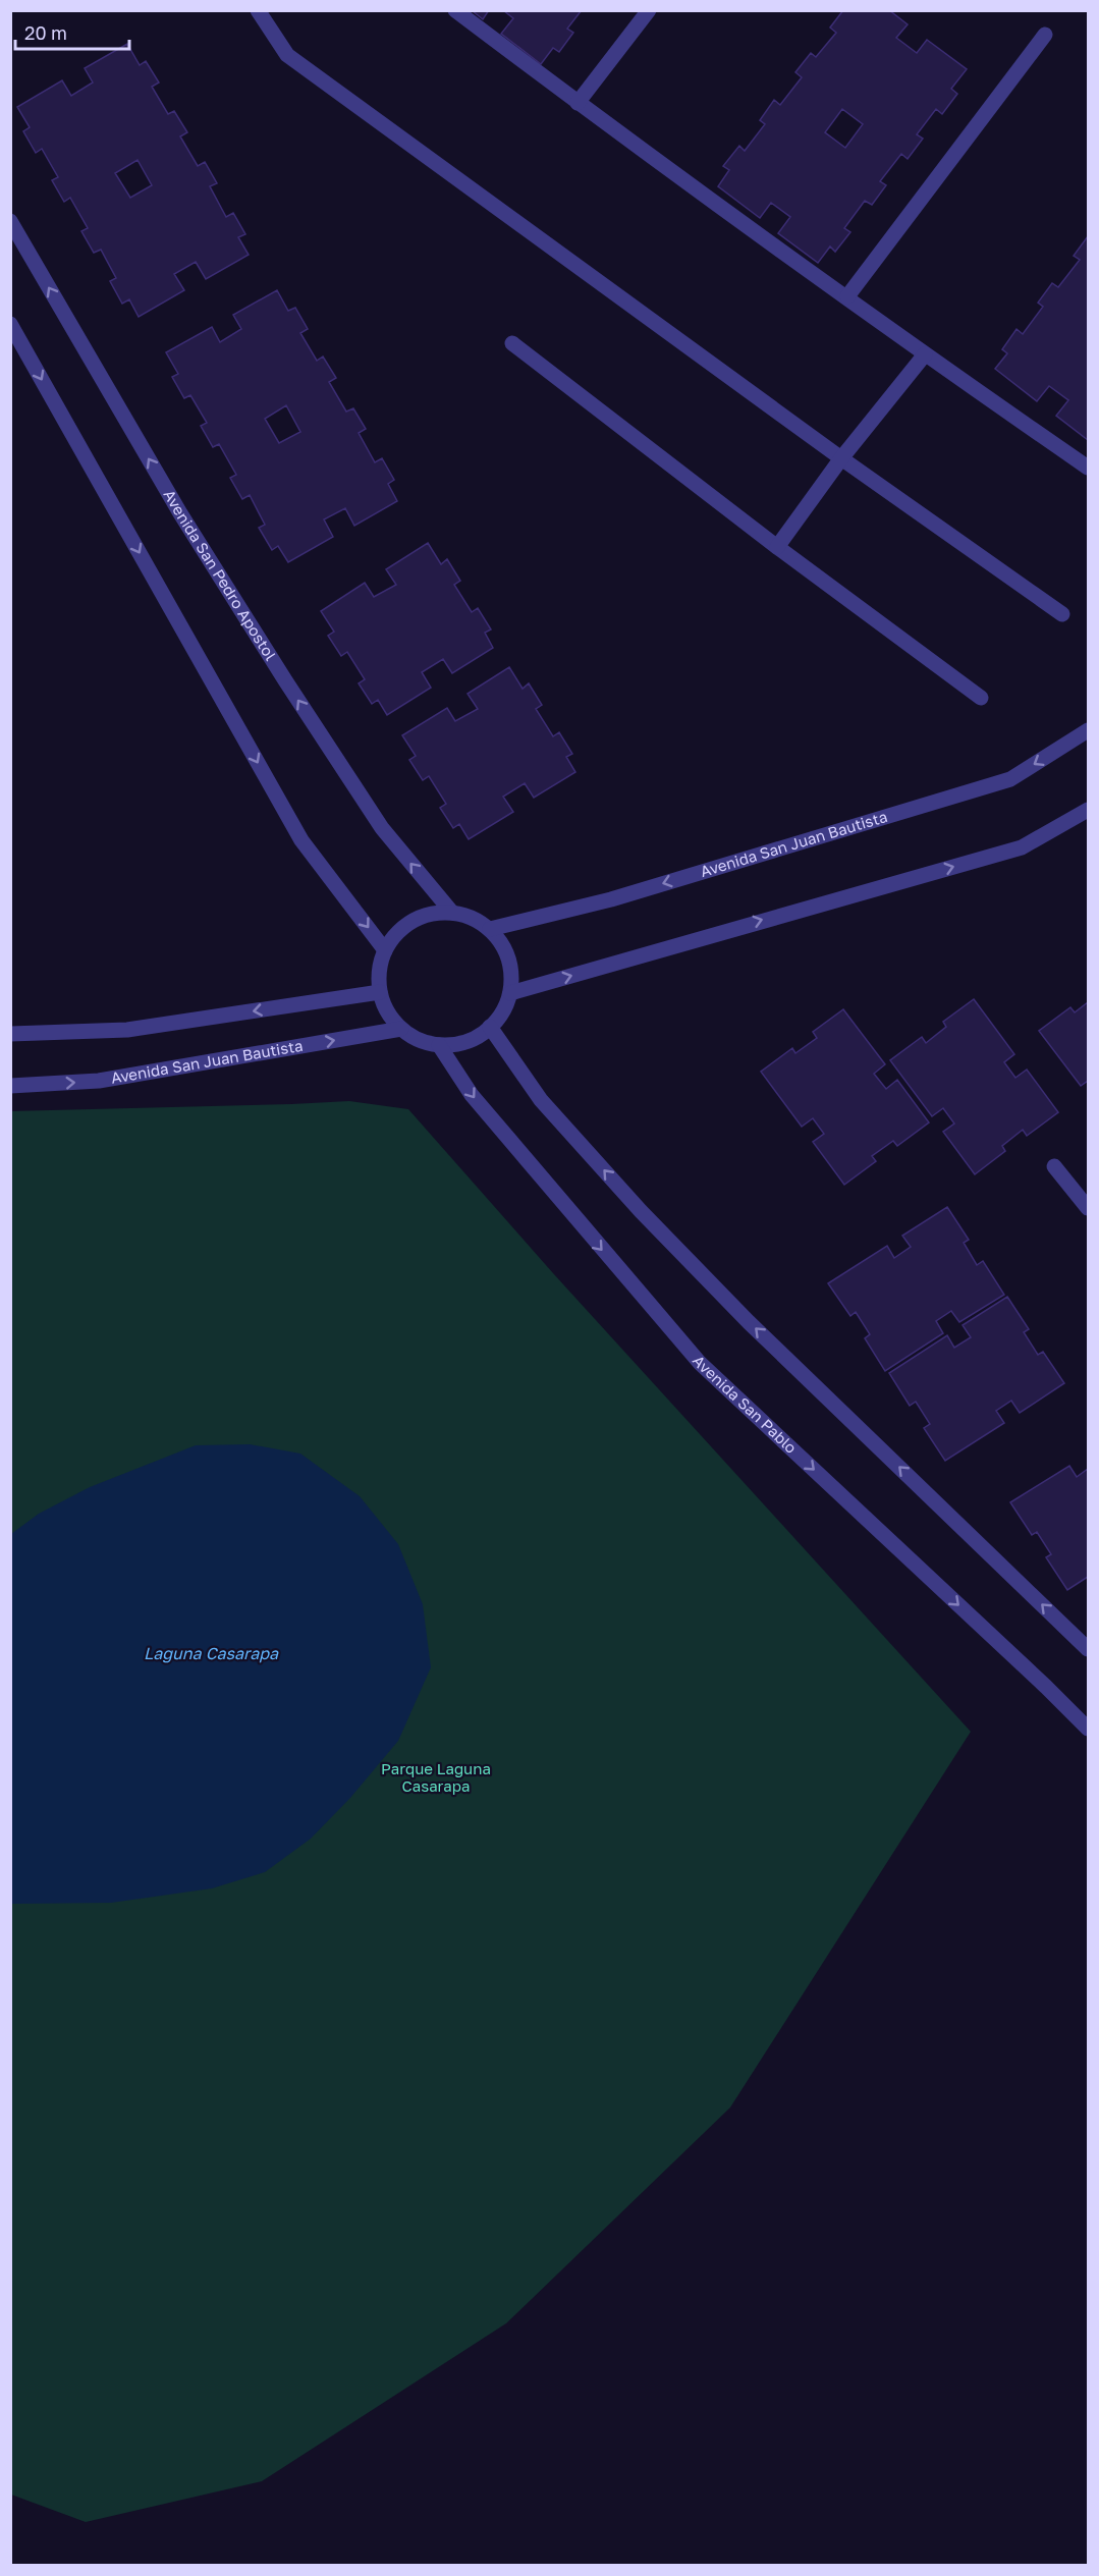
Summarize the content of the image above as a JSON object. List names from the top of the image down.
{
  "streets": {
    "street": ["Avenida San Pedro Apostol", "Avenida San Juan Bautista", "Avenida San Pablo"]
  },
  "crossings": [
    ["Avenida San Pedro Apostol", "Avenida San Juan Bautista"],
    ["Avenida San Pedro Apostol", "Avenida San Pablo"],
    ["Avenida San Juan Bautista", "Avenida San Pablo"]
  ],
  "water": ["Laguna Casarapa"],
  "parks": ["Parque Laguna Casarapa"],
  "scale_bar": "20 m"
}
